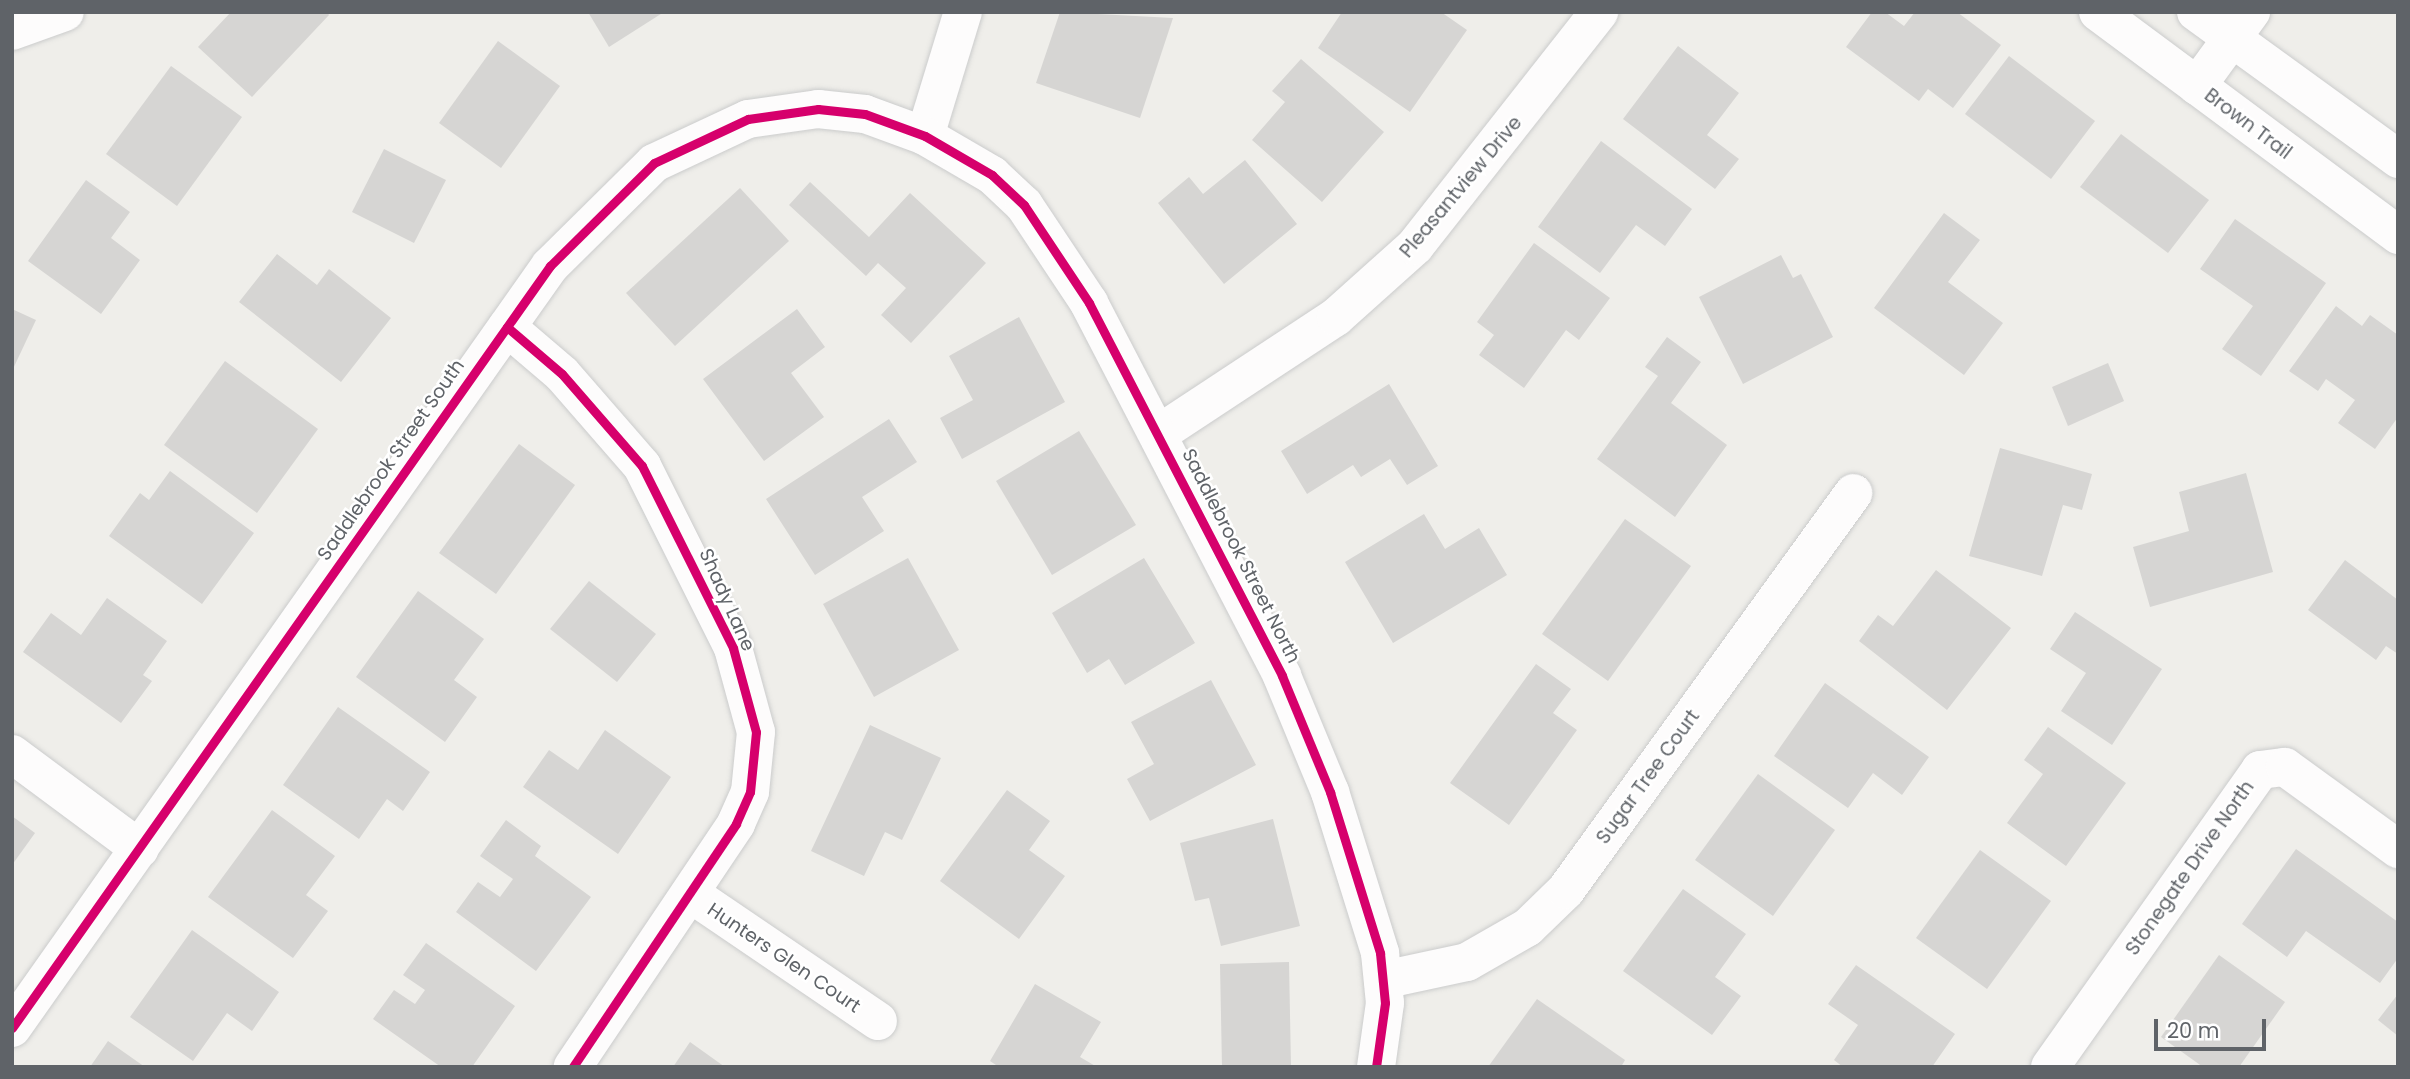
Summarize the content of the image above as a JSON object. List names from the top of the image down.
{
  "streets": {
    "street": [
      "Brown Trail",
      "Pleasantview Drive",
      "Saddlebrook Street South",
      "Saddlebrook Street North",
      "Shady Lane",
      "Sugar Tree Court",
      "Stonegate Drive North",
      "Hunters Glen Court"
    ]
  },
  "crossings": [
    ["Pleasantview Drive", "Saddlebrook Street North"],
    ["Saddlebrook Street South", "Saddlebrook Street North"],
    ["Saddlebrook Street South", "Shady Lane"],
    ["Saddlebrook Street North", "Sugar Tree Court"],
    ["Shady Lane", "Hunters Glen Court"]
  ],
  "scale_bar": "20 m"
}
